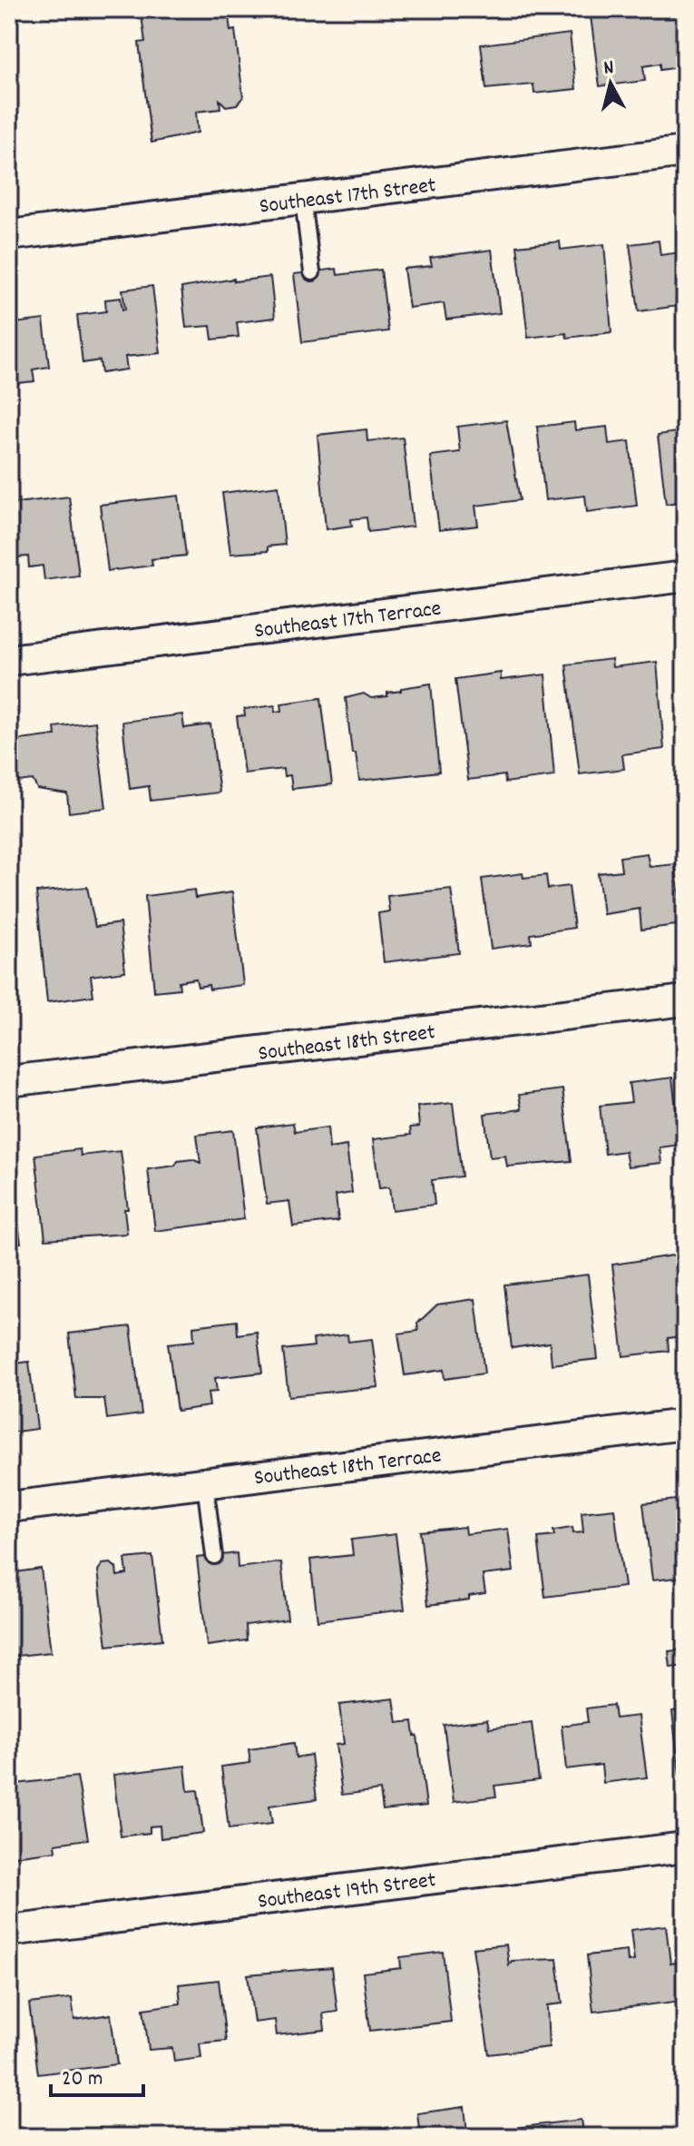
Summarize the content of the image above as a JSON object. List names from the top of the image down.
{
  "streets": {
    "street": [
      "Southeast 17th Street",
      "Southeast 17th Terrace",
      "Southeast 18th Street",
      "Southeast 18th Terrace",
      "Southeast 19th Street"
    ]
  },
  "scale_bar": "20 m",
  "north": "top"
}
